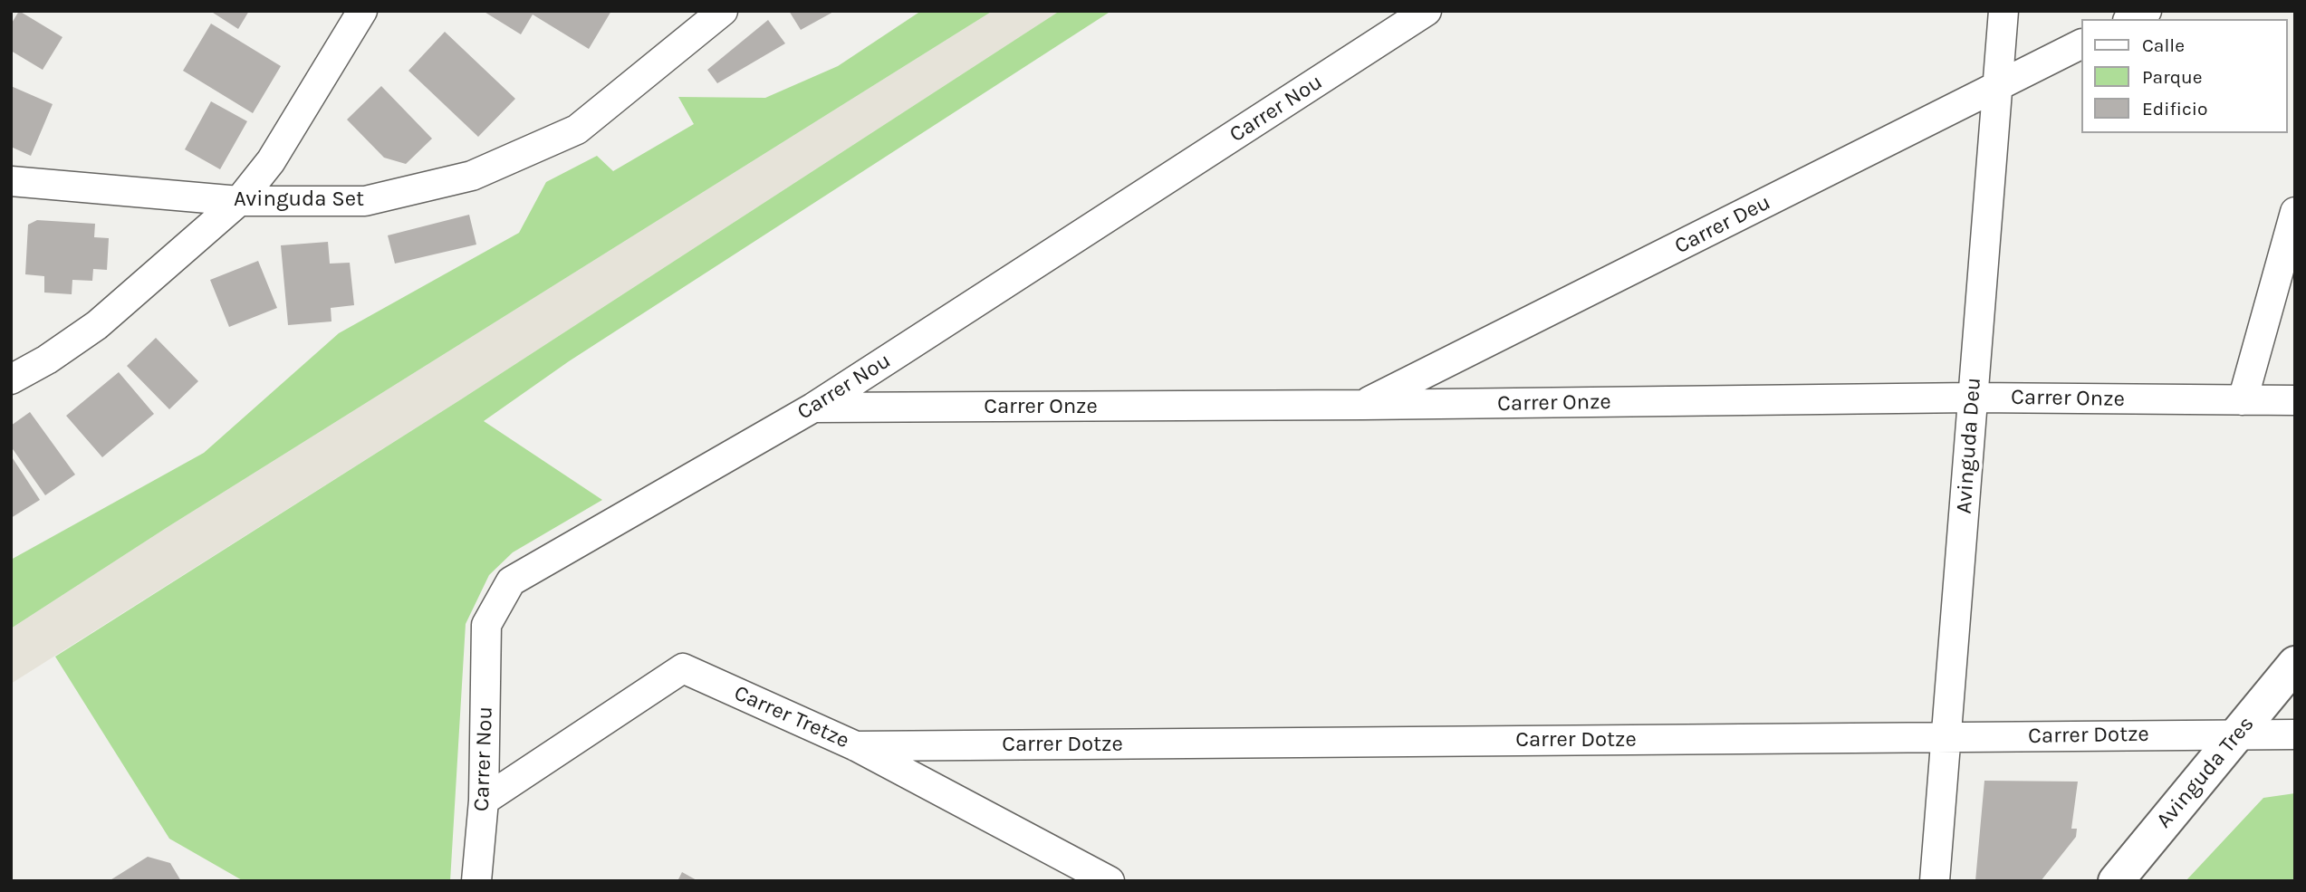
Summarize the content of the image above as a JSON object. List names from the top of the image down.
{
  "streets": {
    "main road": ["Avinguda Tres"],
    "street": [
      "Carrer Nou",
      "Avinguda Set",
      "Carrer Deu",
      "Carrer Onze",
      "Avinguda Deu",
      "Carrer Tretze",
      "Carrer Dotze"
    ]
  },
  "crossings": [
    ["Carrer Nou", "Carrer Onze"],
    ["Carrer Nou", "Carrer Tretze"],
    ["Carrer Deu", "Carrer Onze"],
    ["Carrer Deu", "Avinguda Deu"],
    ["Carrer Onze", "Avinguda Deu"],
    ["Avinguda Deu", "Carrer Dotze"],
    ["Carrer Tretze", "Carrer Dotze"],
    ["Carrer Dotze", "Avinguda Tres"]
  ],
  "legend": ["Calle", "Parque", "Edificio"]
}
